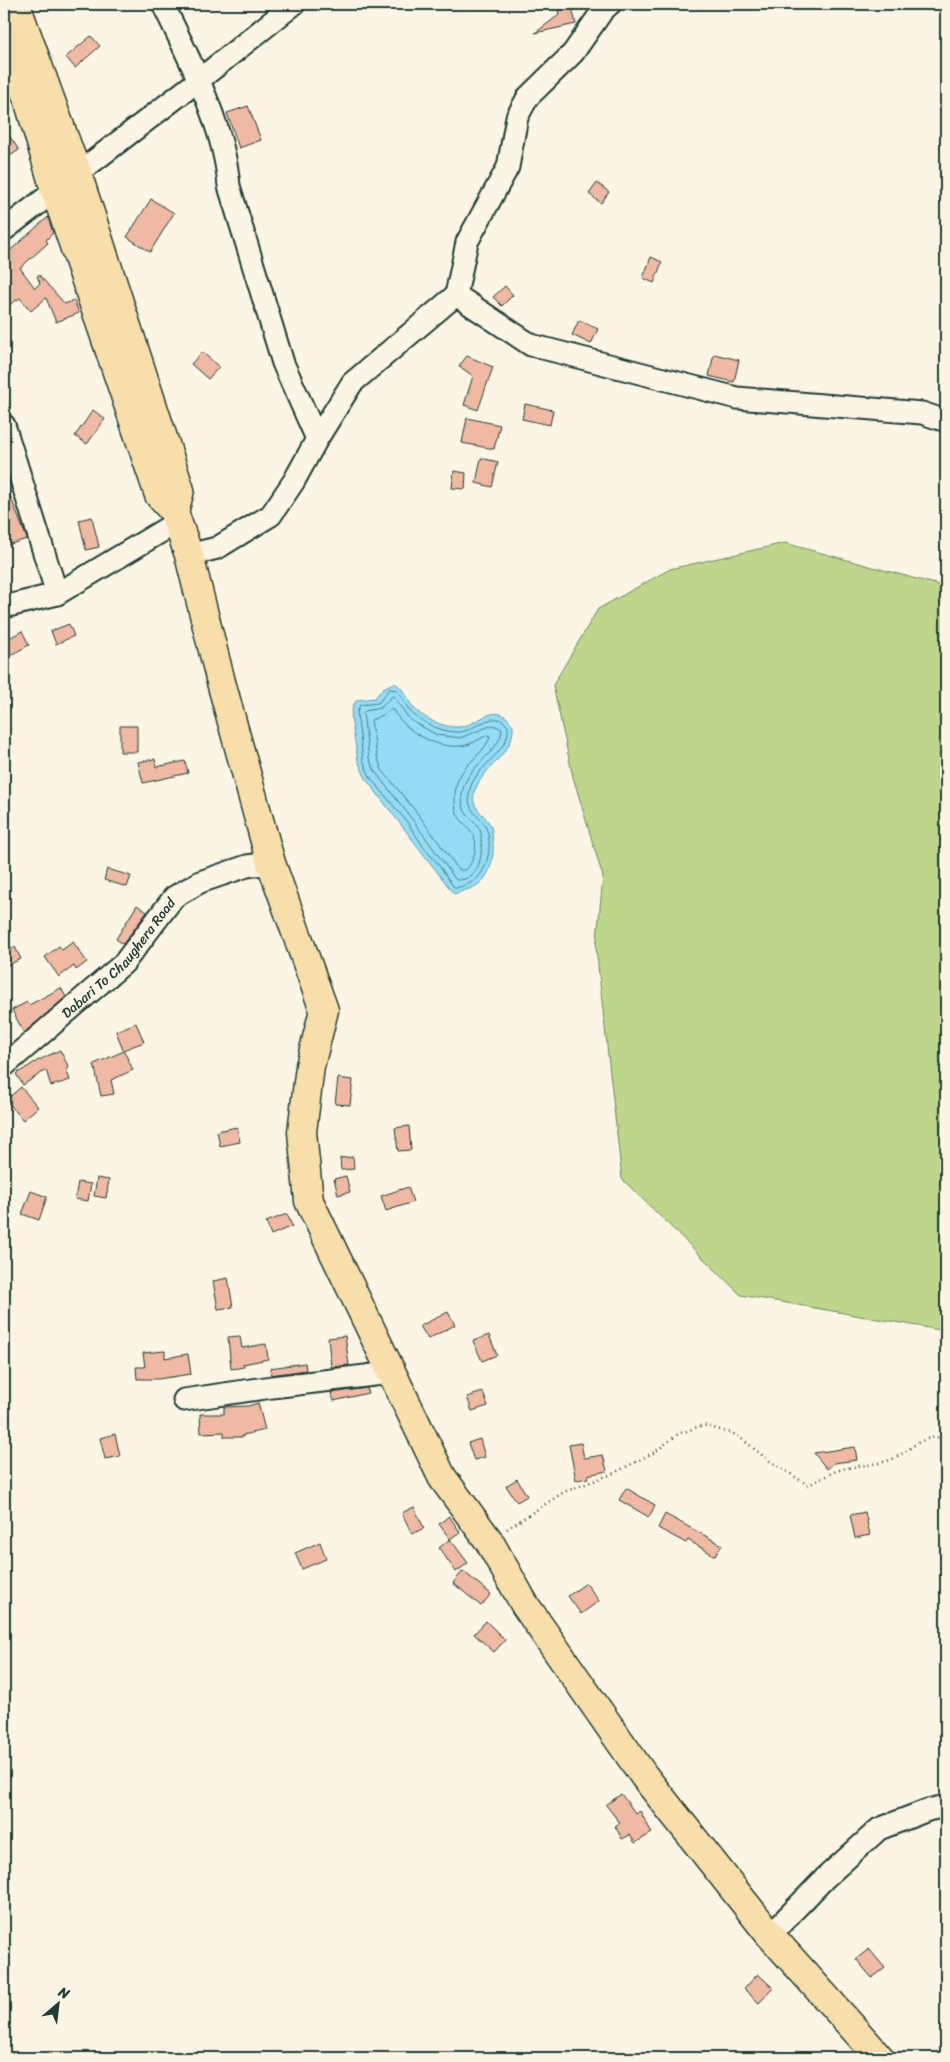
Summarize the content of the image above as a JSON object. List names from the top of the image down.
{
  "streets": {
    "street": ["Dabari To Chaughera Road"]
  },
  "north": "top right"
}
